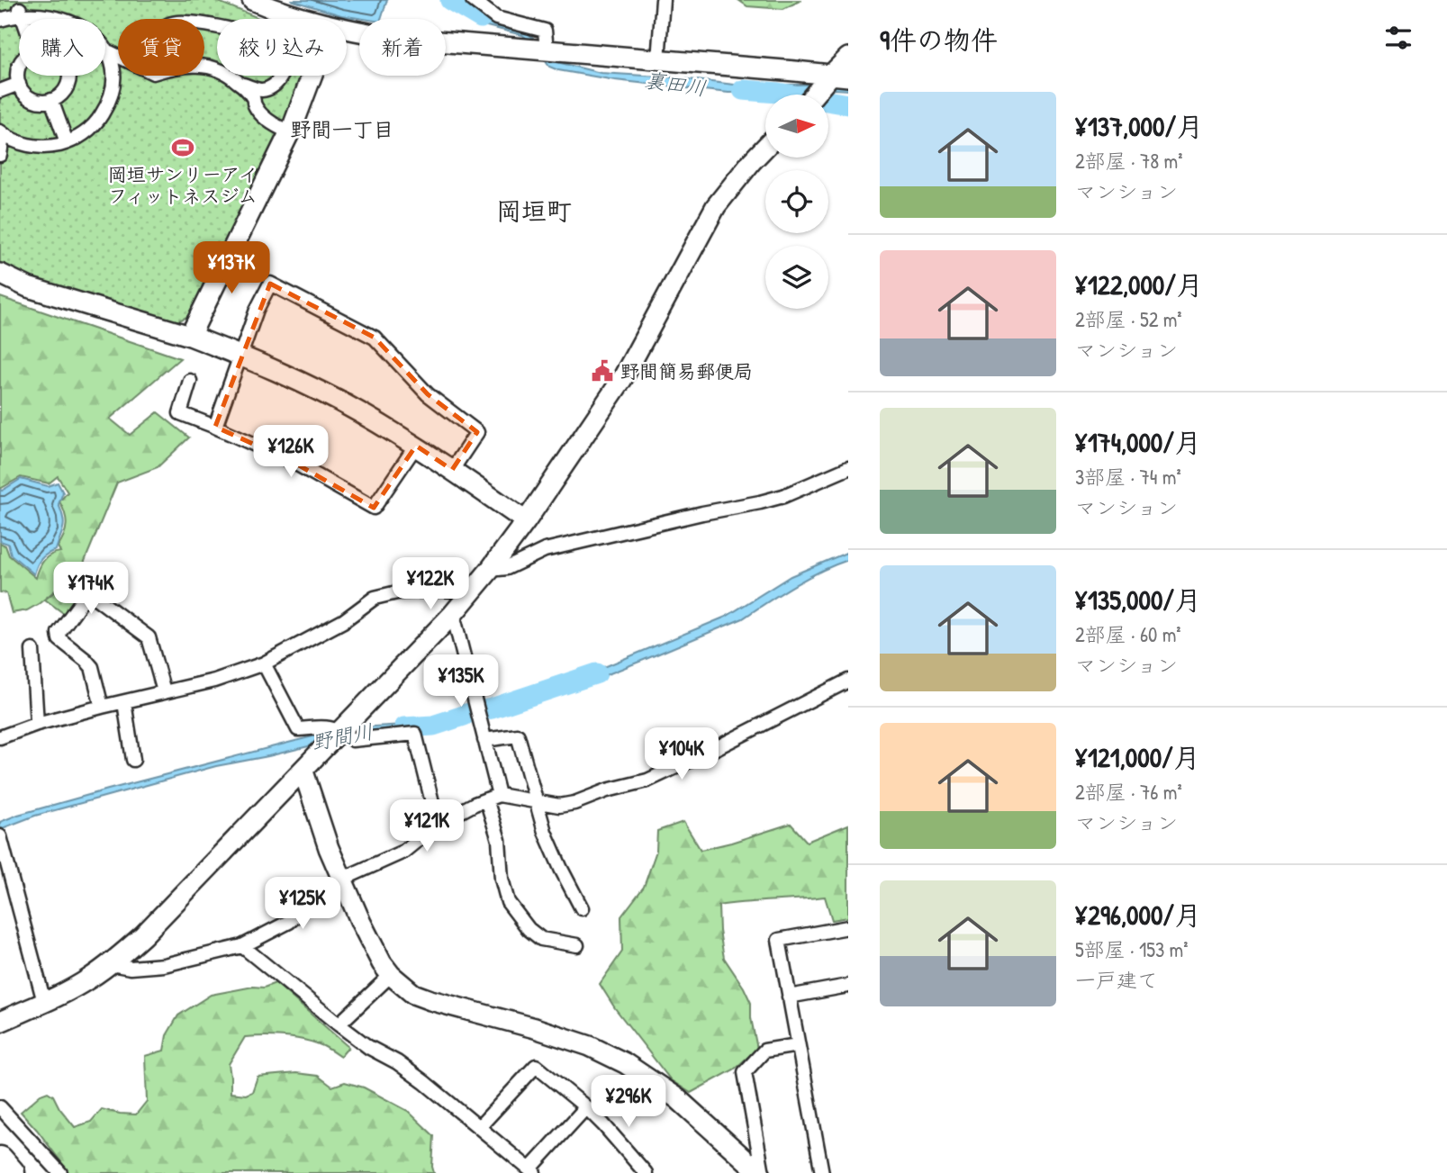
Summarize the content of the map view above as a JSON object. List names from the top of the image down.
{
  "districts": ["野間一丁目", "岡垣町"],
  "water": ["裏田川", "野間川"],
  "places": {
    "sports": ["岡垣サンリーアイ フィットネスジム"],
    "public building": ["野間簡易郵便局"]
  },
  "north": "right",
  "page": {
    "heading": "9件の物件",
    "chip": [
      "購入",
      "賃貸",
      "絞り込み",
      "新着"
    ],
    "list": [
      {
        "name": "¥137,000/月",
        "note": "2部屋 · 78 m² · マンション"
      },
      {
        "name": "¥122,000/月",
        "note": "2部屋 · 52 m² · マンション"
      },
      {
        "name": "¥174,000/月",
        "note": "3部屋 · 74 m² · マンション"
      },
      {
        "name": "¥135,000/月",
        "note": "2部屋 · 60 m² · マンション"
      },
      {
        "name": "¥121,000/月",
        "note": "2部屋 · 76 m² · マンション"
      },
      {
        "name": "¥296,000/月",
        "note": "5部屋 · 153 m² · 一戸建て"
      }
    ],
    "price": [
      "¥137K",
      "¥126K",
      "¥122K",
      "¥174K",
      "¥135K",
      "¥104K",
      "¥121K",
      "¥125K",
      "¥296K"
    ]
  }
}
